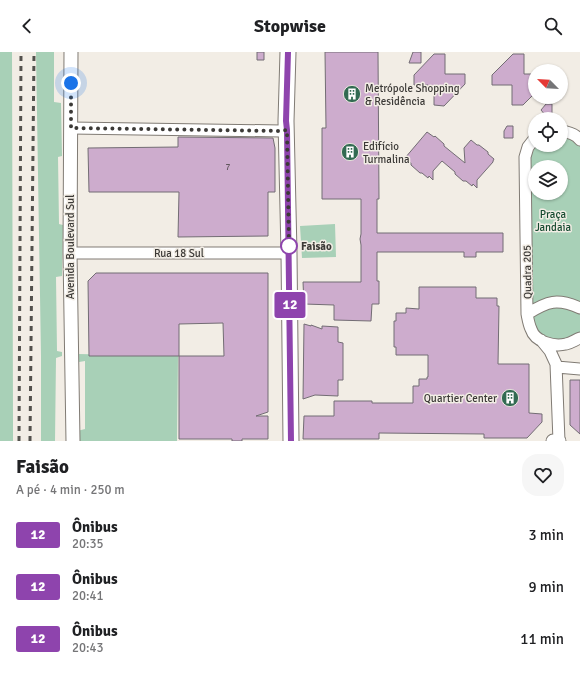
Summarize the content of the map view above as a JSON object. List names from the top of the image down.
{
  "streets": {
    "street": ["Avenida Boulevard Sul", "Rua 18 Sul", "Quadra 205"]
  },
  "crossings": [
    ["Avenida Boulevard Sul", "Rua 18 Sul"]
  ],
  "parks": ["Praça Jandaia"],
  "places": {
    "building": ["Metrópole Shopping & Residência", "Edifício Turmalina", "Quartier Center"],
    "other": ["Faisão"]
  },
  "lines": ["bus line 12"],
  "house_numbers": ["7"],
  "north": "top left",
  "page": {
    "header": "Stopwise",
    "on_map": "12",
    "heading": ["Faisão", "A pé · 4 min · 250 m"],
    "list": [
      {
        "mark": "12",
        "name": "Ônibus",
        "note": "20:35",
        "value": "3 min"
      },
      {
        "mark": "12",
        "name": "Ônibus",
        "note": "20:41",
        "value": "9 min"
      },
      {
        "mark": "12",
        "name": "Ônibus",
        "note": "20:43",
        "value": "11 min"
      }
    ]
  }
}
